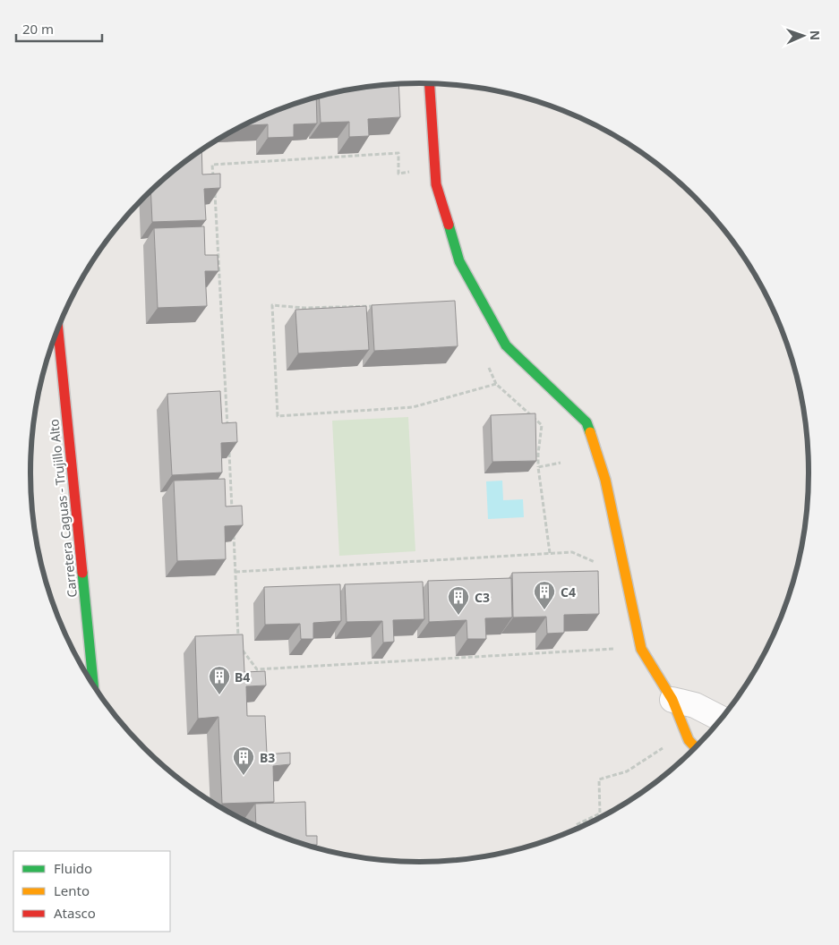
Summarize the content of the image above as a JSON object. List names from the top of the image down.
{
  "streets": {
    "street": ["Carretera Caguas - Trujillo Alto"]
  },
  "places": {
    "building": [
      "C4",
      "C3",
      "B4",
      "B3"
    ]
  },
  "legend": ["Fluido", "Lento", "Atasco"],
  "scale_bar": "20 m",
  "north": "right"
}
